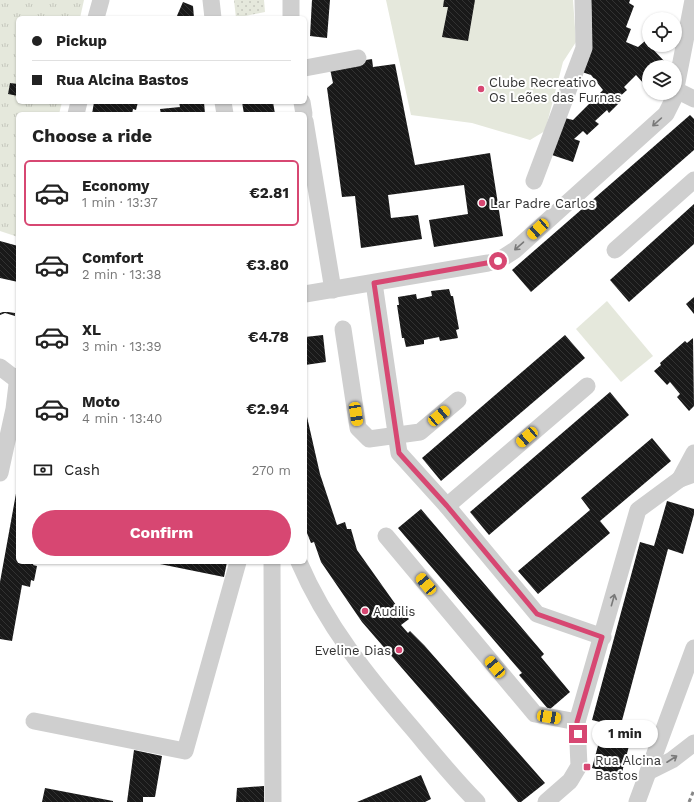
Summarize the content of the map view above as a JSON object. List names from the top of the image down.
{
  "places": {
    "other": [
      "Clube Recreativo Os Leões das Furnas",
      "Lar Padre Carlos",
      "Audilis",
      "Eveline Dias"
    ],
    "transit": ["Rua Alcina Bastos"]
  },
  "page": {
    "banner": ["Pickup", "Rua Alcina Bastos"],
    "heading": "Choose a ride",
    "list": [
      {
        "name": "Economy",
        "note": "1 min · 13:37",
        "value": "€2.81"
      },
      {
        "name": "Comfort",
        "note": "2 min · 13:38",
        "value": "€3.80"
      },
      {
        "name": "XL",
        "note": "3 min · 13:39",
        "value": "€4.78"
      },
      {
        "name": "Moto",
        "note": "4 min · 13:40",
        "value": "€2.94"
      }
    ],
    "pay": ["Cash", "270 m"],
    "buttons": "Confirm",
    "bubble": "1 min"
  }
}
